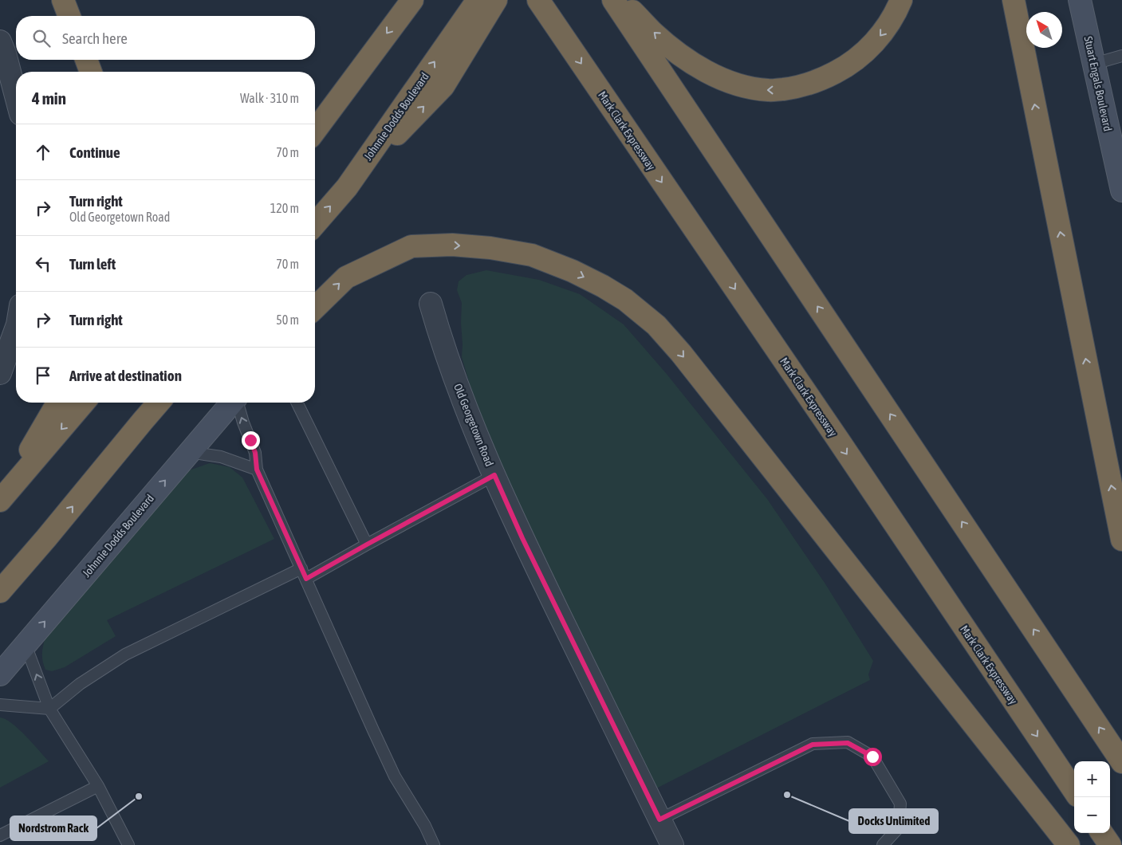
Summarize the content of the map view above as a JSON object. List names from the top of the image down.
{
  "streets": {
    "highway": ["Johnnie Dodds Boulevard", "Mark Clark Expressway"],
    "main road": ["Stuart Engals Boulevard"],
    "street": ["Old Georgetown Road"]
  },
  "places": ["Docks Unlimited", "Nordstrom Rack"],
  "north": "top left",
  "page": {
    "search": "Search here",
    "heading": ["4 min", "Walk · 310 m"],
    "list": [
      ["Continue", "70 m"],
      ["Turn right", "Old Georgetown Road", "120 m"],
      ["Turn left", "70 m"],
      ["Turn right", "50 m"],
      "Arrive at destination"
    ],
    "map_buttons": ["+", "−"]
  }
}
